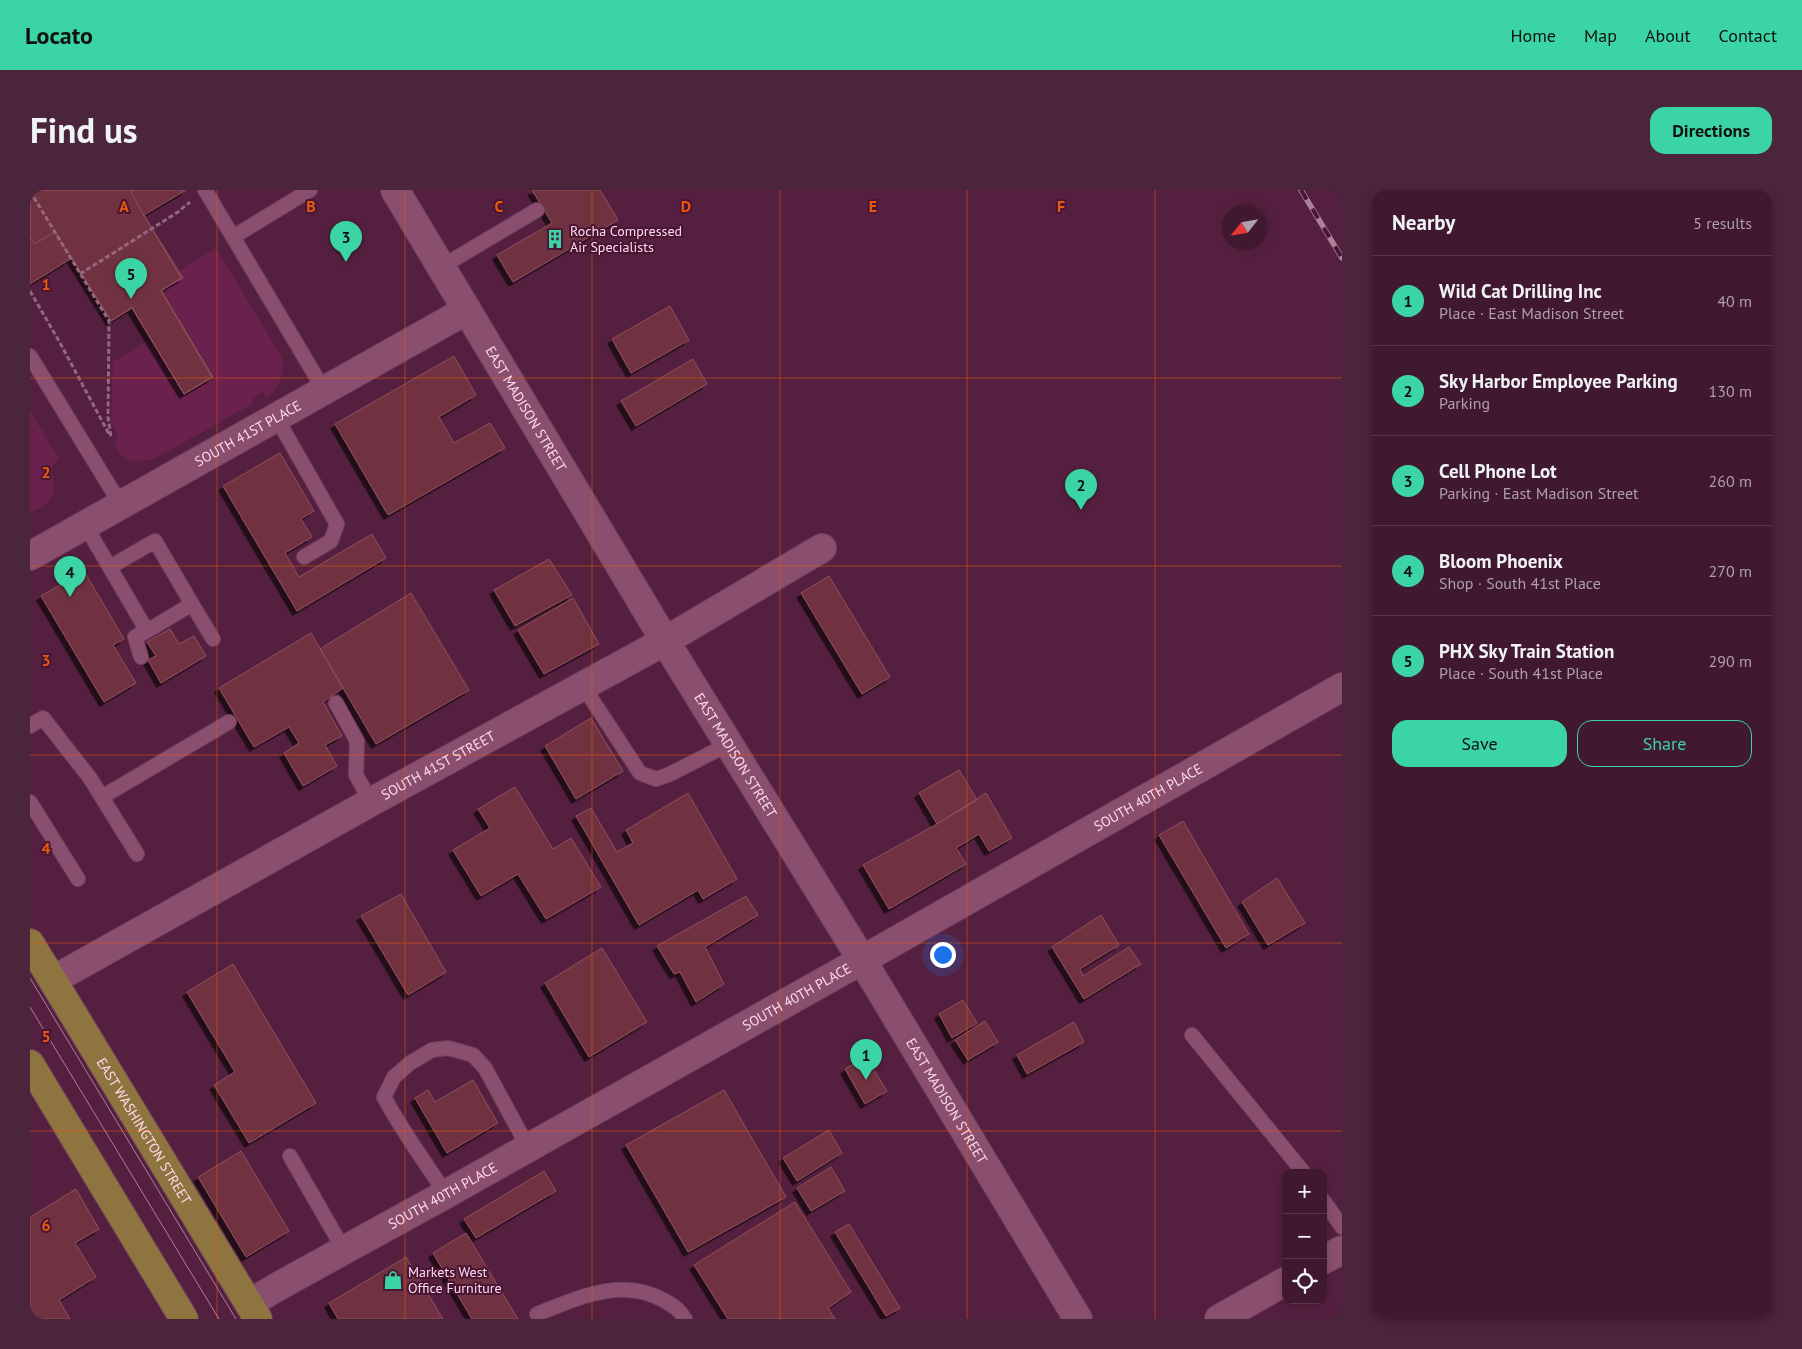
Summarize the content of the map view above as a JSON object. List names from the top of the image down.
{
  "streets": {
    "main road": ["EAST WASHINGTON STREET"],
    "street": [
      "EAST MADISON STREET",
      "SOUTH 41ST PLACE",
      "SOUTH 41ST STREET",
      "SOUTH 40TH PLACE"
    ]
  },
  "crossings": [
    ["EAST MADISON STREET", "SOUTH 41ST PLACE"],
    ["EAST MADISON STREET", "SOUTH 41ST STREET"],
    ["EAST MADISON STREET", "SOUTH 40TH PLACE"],
    ["SOUTH 41ST STREET", "EAST WASHINGTON STREET"],
    ["SOUTH 40TH PLACE", "EAST WASHINGTON STREET"]
  ],
  "places": {
    "building": ["Rocha Compressed Air Specialists"],
    "shop": ["Markets West Office Furniture"]
  },
  "north": "bottom left",
  "page": {
    "header": "Locato",
    "nav": [
      "Home",
      "Map",
      "About",
      "Contact"
    ],
    "title": "Find us",
    "buttons": [
      "Directions",
      ["Save", "Share"]
    ],
    "heading": ["Nearby", "5 results"],
    "pins": [
      "3",
      "5",
      "2",
      "4",
      "1"
    ],
    "list": [
      {
        "mark": "1",
        "name": "Wild Cat Drilling Inc",
        "note": "Place · East Madison Street",
        "value": "40 m"
      },
      {
        "mark": "2",
        "name": "Sky Harbor Employee Parking",
        "note": "Parking",
        "value": "130 m"
      },
      {
        "mark": "3",
        "name": "Cell Phone Lot",
        "note": "Parking · East Madison Street",
        "value": "260 m"
      },
      {
        "mark": "4",
        "name": "Bloom Phoenix",
        "note": "Shop · South 41st Place",
        "value": "270 m"
      },
      {
        "mark": "5",
        "name": "PHX Sky Train Station",
        "note": "Place · South 41st Place",
        "value": "290 m"
      }
    ],
    "map_buttons": ["+", "−"]
  },
  "grid": {
    "columns": [
      "A",
      "B",
      "C",
      "D",
      "E",
      "F"
    ],
    "rows": [
      "1",
      "2",
      "3",
      "4",
      "5",
      "6"
    ]
  }
}
